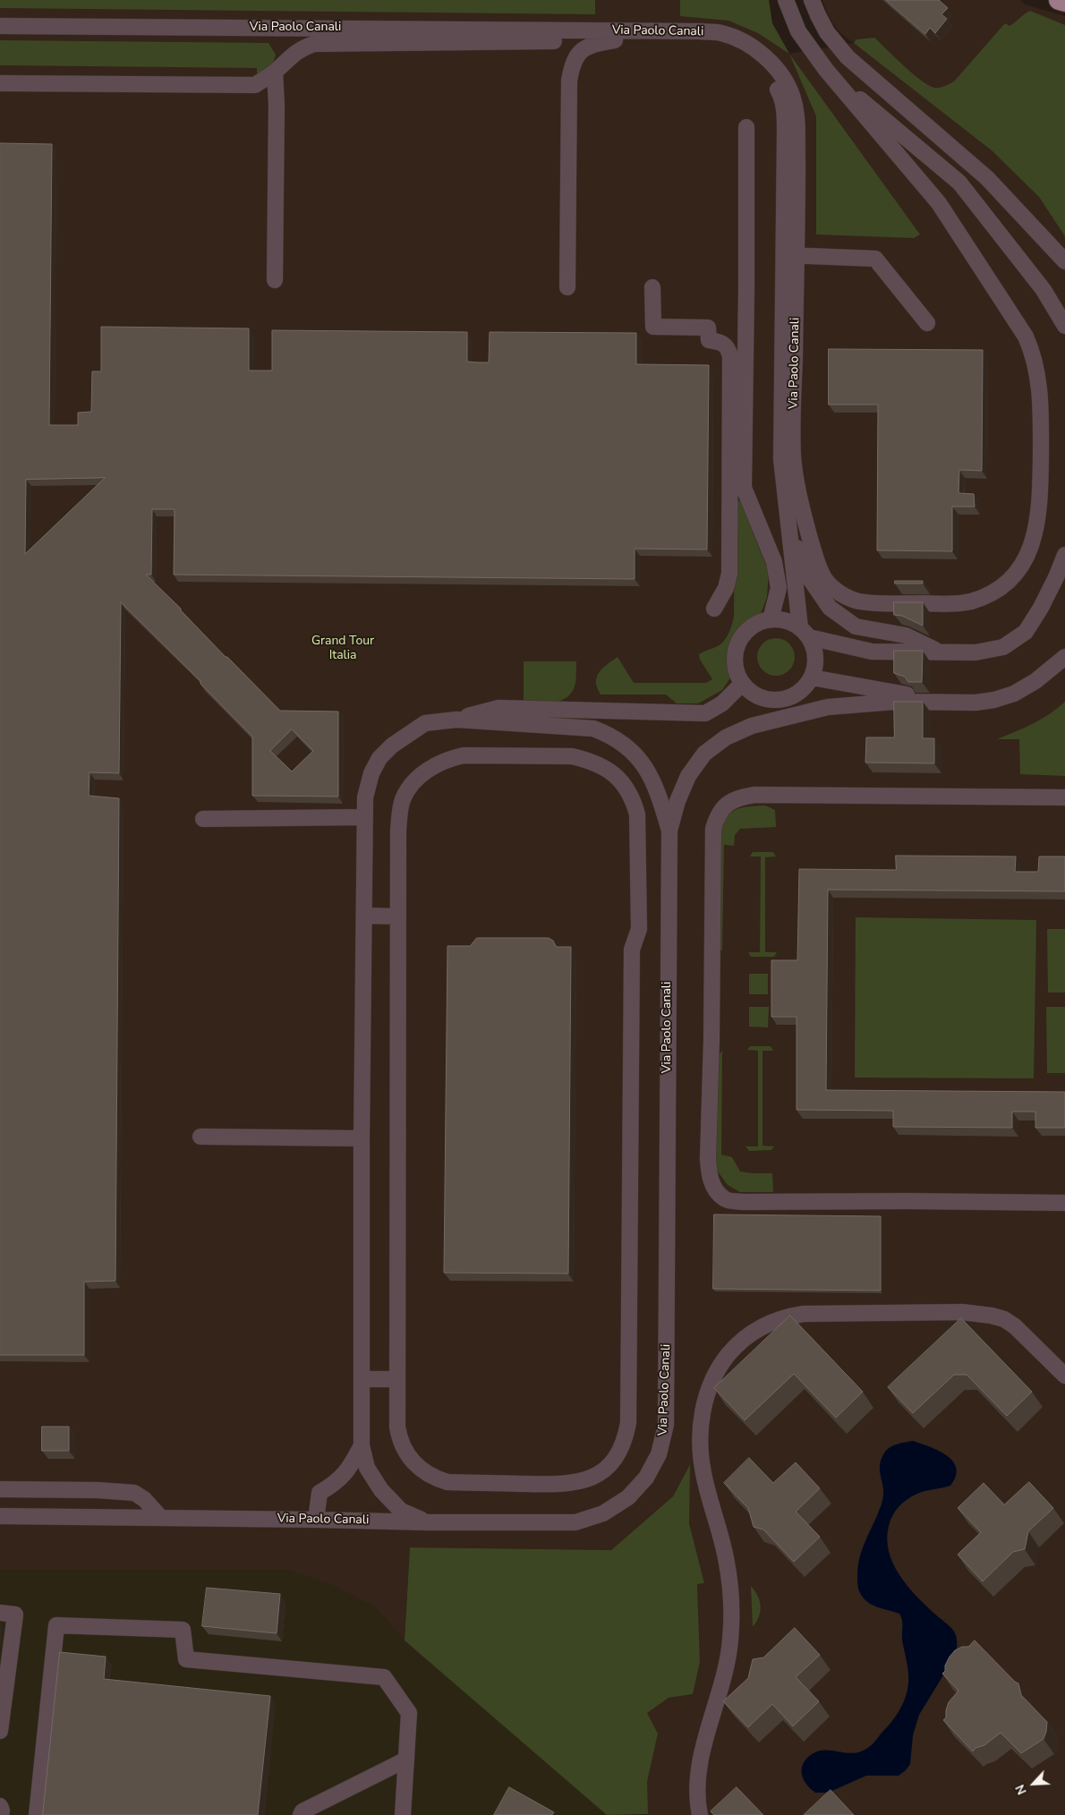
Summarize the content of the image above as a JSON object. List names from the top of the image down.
{
  "streets": {
    "street": ["Via Paolo Canali"]
  },
  "parks": ["Grand Tour Italia"],
  "north": "bottom left"
}
